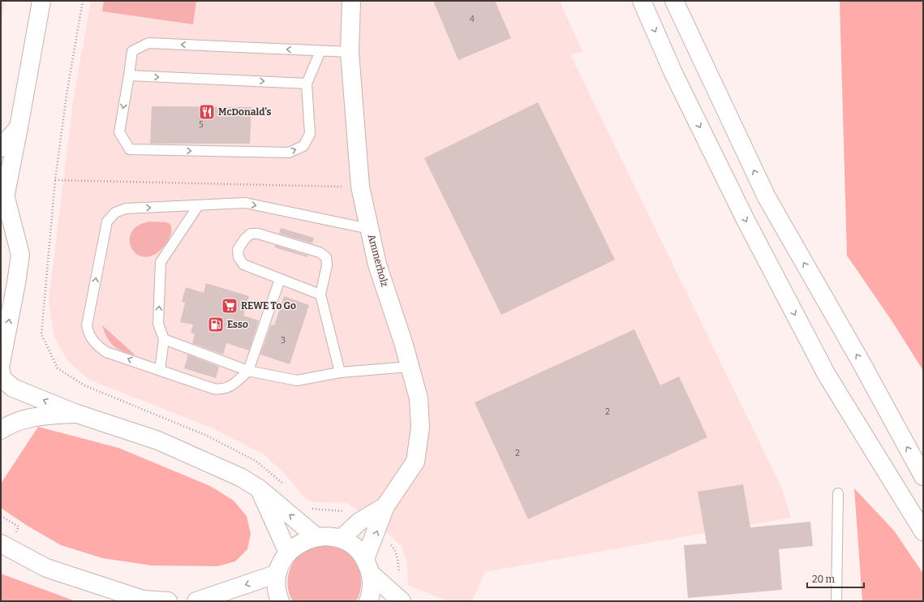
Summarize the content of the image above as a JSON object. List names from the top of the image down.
{
  "streets": {
    "main road": ["Ammerholz"]
  },
  "places": {
    "restaurant": ["McDonald's"],
    "supermarket": ["REWE To Go"],
    "fuel station": ["Esso"]
  },
  "house_numbers": [
    "4",
    "5",
    "3",
    "2",
    "2"
  ],
  "scale_bar": "20 m"
}
